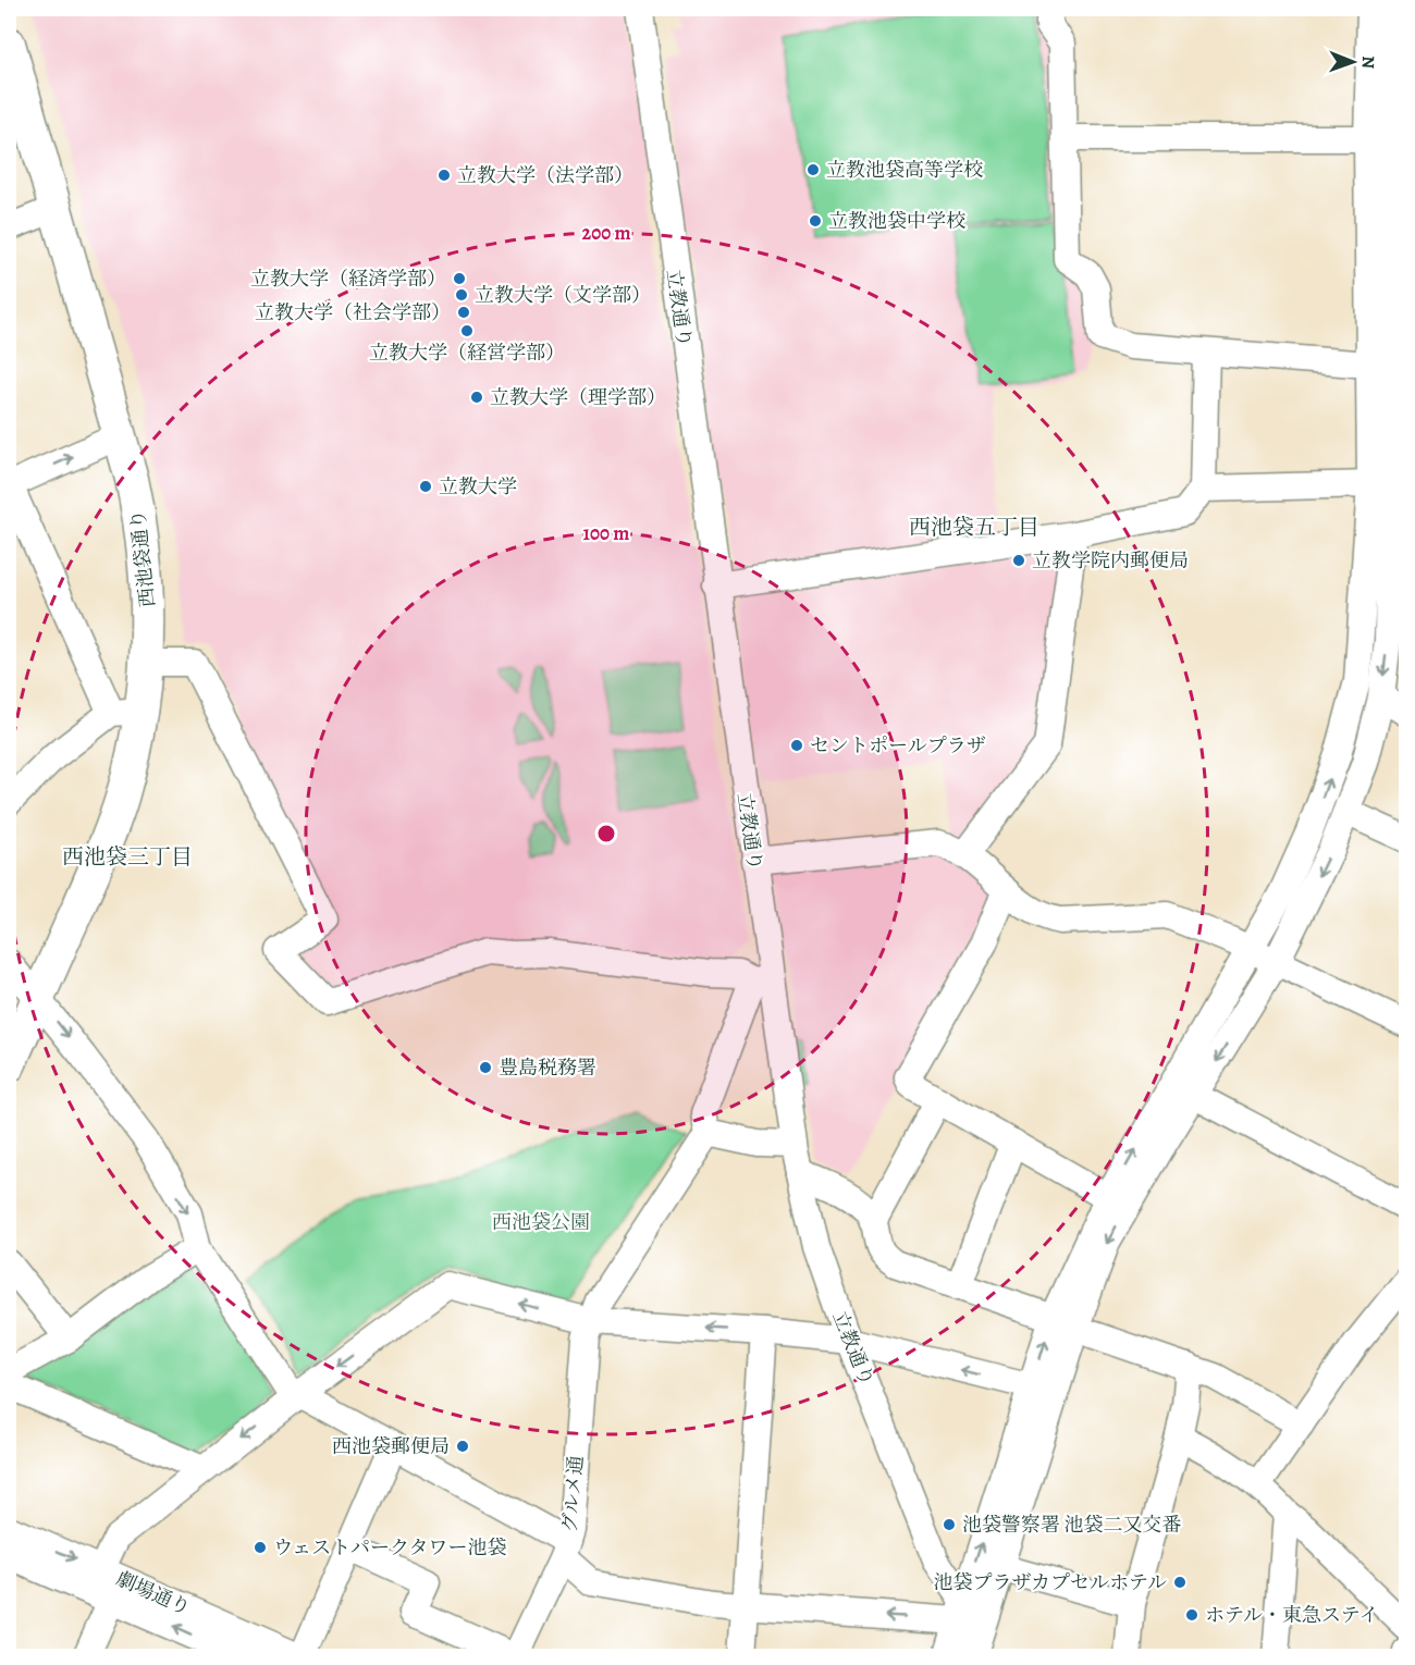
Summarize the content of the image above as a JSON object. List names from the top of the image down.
{
  "streets": {
    "main road": ["西池袋通り"],
    "street": ["立教通り", "グルメ通", "劇場通り"]
  },
  "districts": ["西池袋五丁目", "西池袋三丁目"],
  "parks": ["西池袋公園"],
  "places": [
    "立教池袋高等学校",
    "立教大学（法学部）",
    "立教池袋中学校",
    "立教大学（経済学部）",
    "立教大学（文学部）",
    "立教大学（社会学部）",
    "立教大学（経営学部）",
    "立教大学（理学部）",
    "立教大学",
    "立教学院内郵便局",
    "セントポールプラザ",
    "豊島税務署",
    "西池袋郵便局",
    "池袋警察署 池袋二又交番",
    "ウェストパークタワー池袋",
    "池袋プラザカプセルホテル",
    "ホテル・東急ステイ"
  ],
  "north": "right",
  "rings": ["200 m", "100 m"]
}
